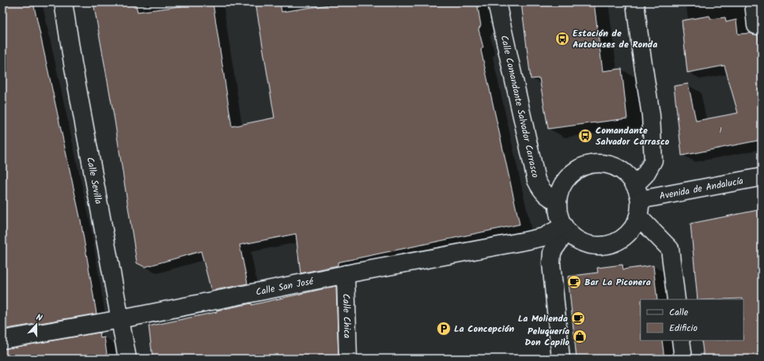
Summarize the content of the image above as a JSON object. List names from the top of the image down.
{
  "streets": {
    "street": [
      "Calle Comandante Salvador Carrasco",
      "Calle Sevilla",
      "Avenida de Andalucía",
      "Calle San José",
      "Calle Chica"
    ]
  },
  "crossings": [
    ["Calle Comandante Salvador Carrasco", "Avenida de Andalucía"],
    ["Calle Comandante Salvador Carrasco", "Calle San José"],
    ["Calle Sevilla", "Calle San José"],
    ["Avenida de Andalucía", "Calle San José"],
    ["Calle San José", "Calle Chica"]
  ],
  "places": {
    "bus stop": ["Estación de Autobuses de Ronda", "Comandante Salvador Carrasco"],
    "cafe": ["Bar La Piconera", "La Molienda"],
    "parking": ["La Concepción"],
    "shop": ["Peluquería Don Capilo"]
  },
  "house_numbers": ["1"],
  "legend": ["Calle", "Edificio"],
  "north": "top"
}
